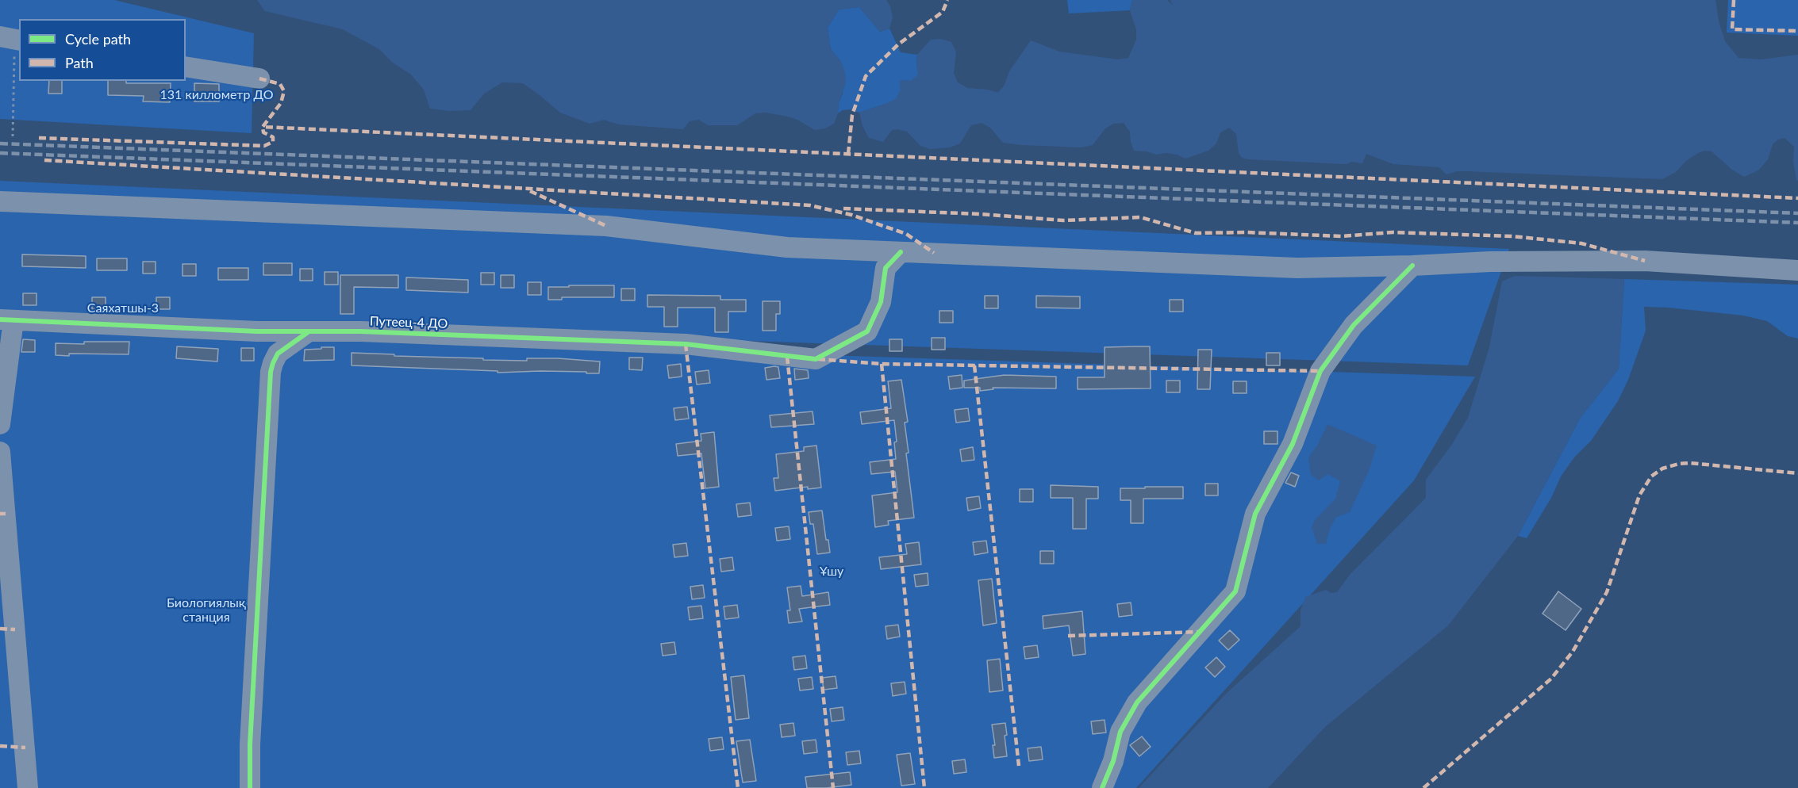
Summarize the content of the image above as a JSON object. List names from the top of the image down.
{
  "streets": {
    "street": ["Путеец-4 ДО"]
  },
  "parks": [
    "131 киллометр ДО",
    "Саяхатшы-3",
    "Ұшу",
    "Биологиялық станция"
  ],
  "legend": ["Cycle path", "Path"]
}
